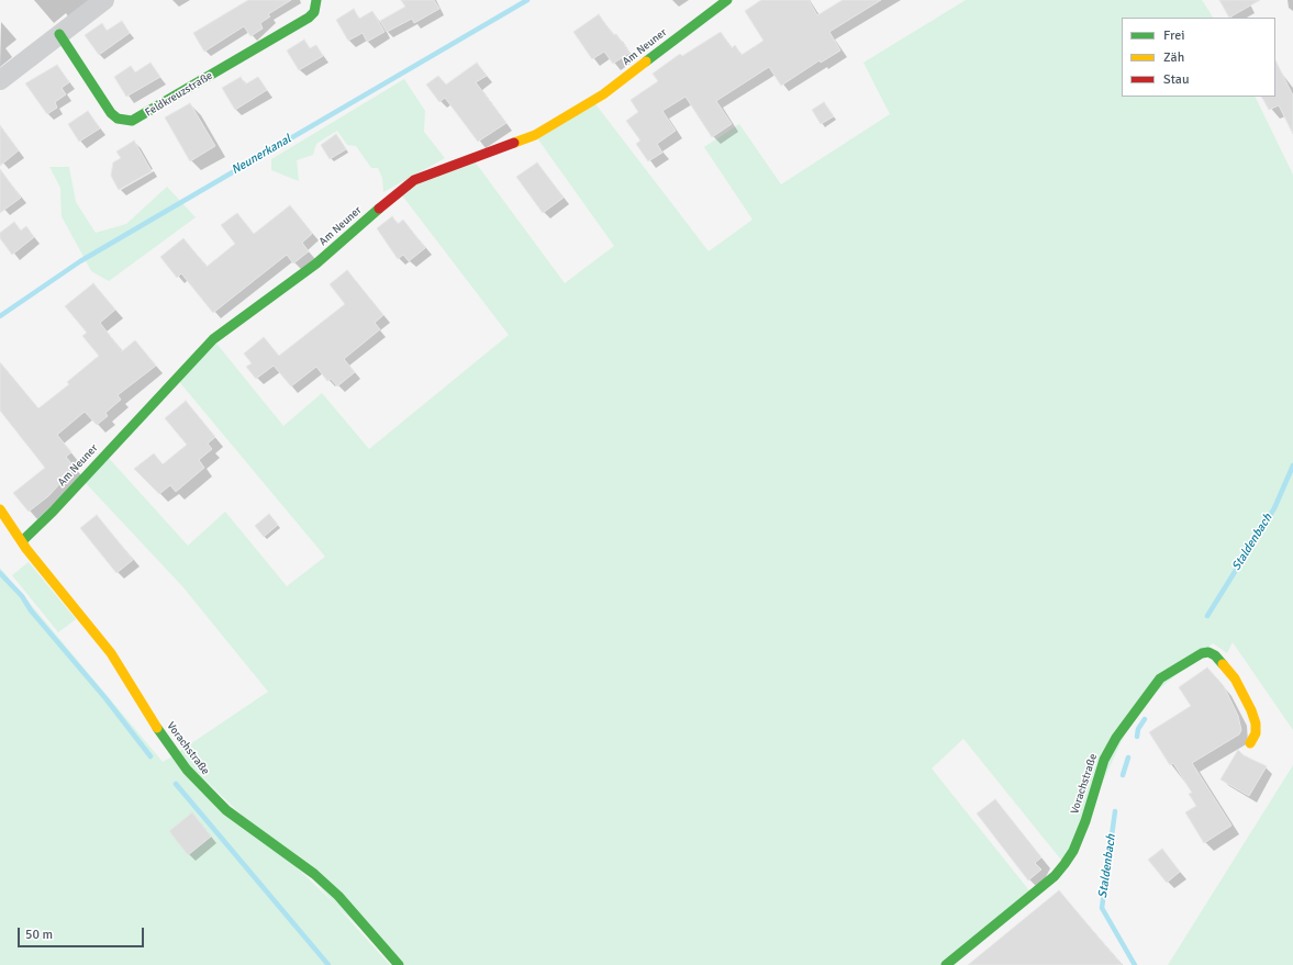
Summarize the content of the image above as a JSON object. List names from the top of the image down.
{
  "streets": {
    "street": ["Am Neuner", "Feldkreuzstraße", "Vorachstraße"]
  },
  "crossings": [
    ["Am Neuner", "Vorachstraße"]
  ],
  "water": ["Neunerkanal", "Staldenbach"],
  "legend": ["Frei", "Zäh", "Stau"],
  "scale_bar": "50 m"
}
